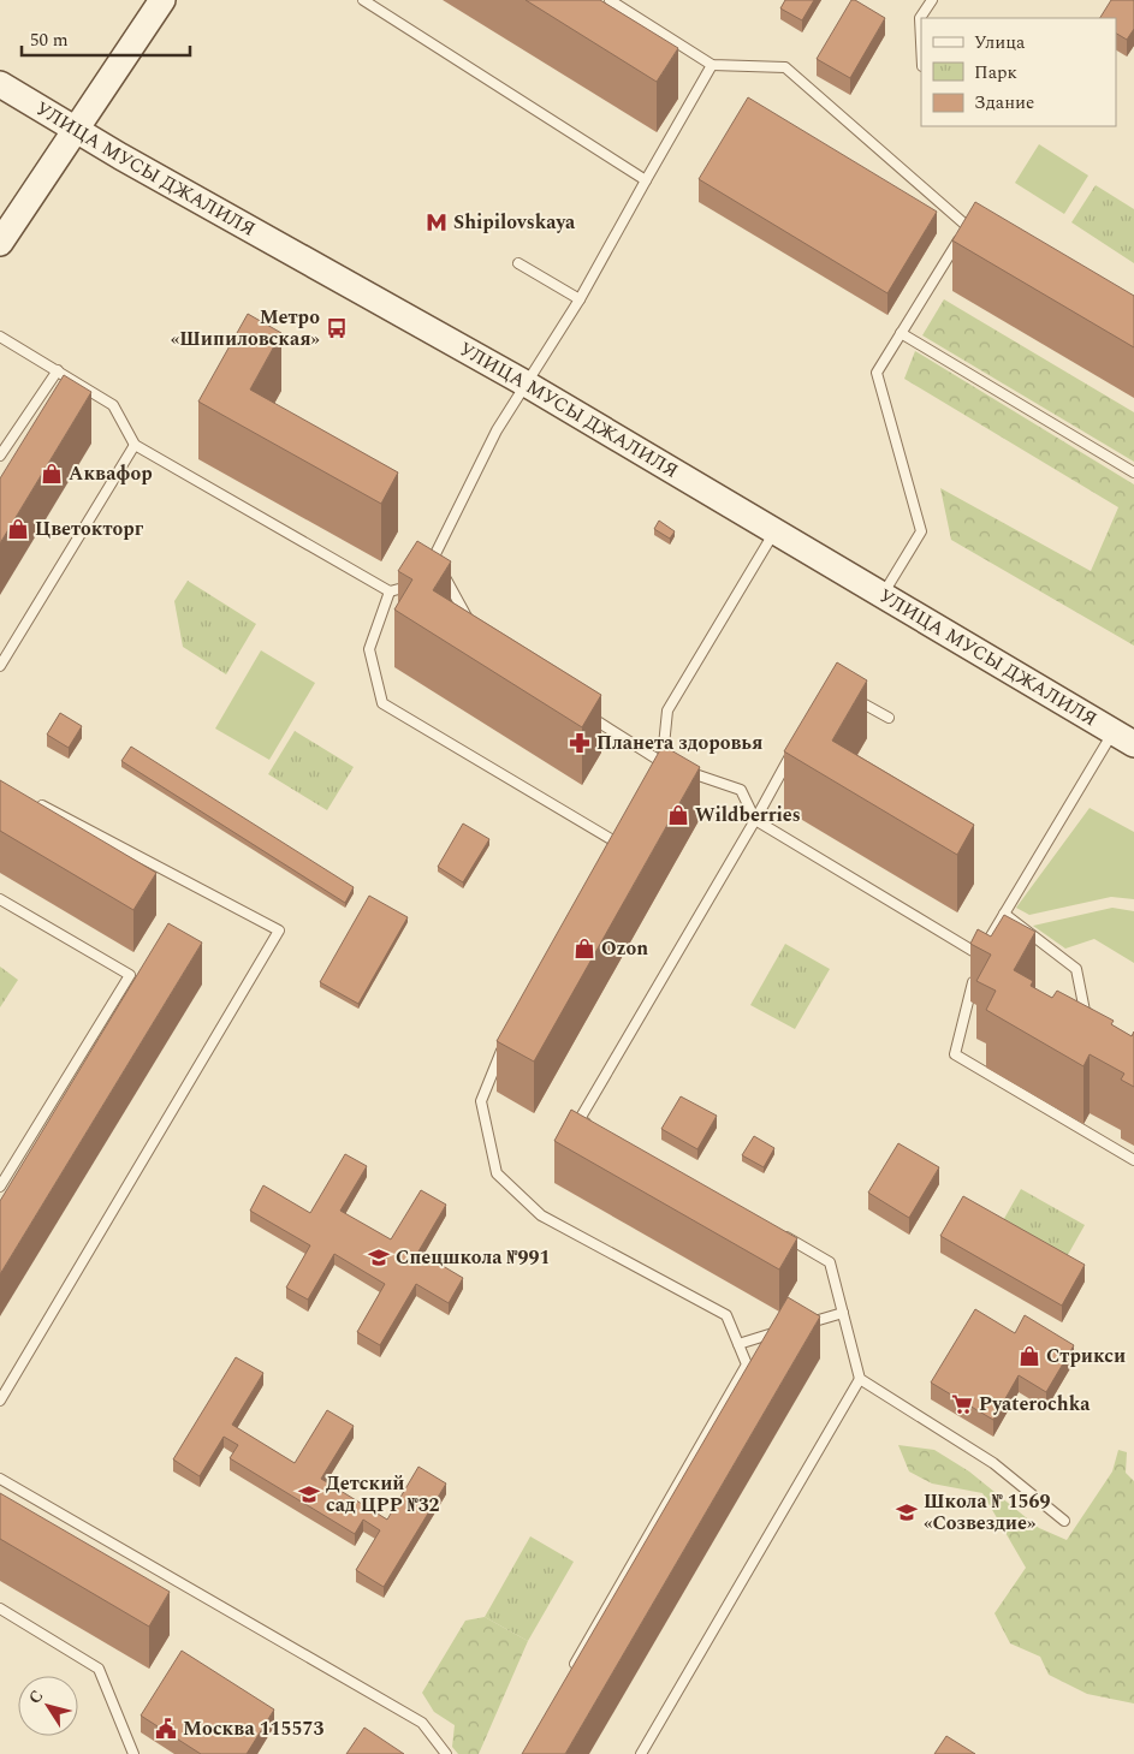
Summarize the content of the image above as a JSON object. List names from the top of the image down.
{
  "streets": {
    "main road": ["УЛИЦА МУСЫ ДЖАЛИЛЯ"]
  },
  "places": {
    "metro station": ["Shipilovskaya"],
    "bus stop": ["Метро «Шипиловская»"],
    "shop": [
      "Аквафор",
      "Цветокторг",
      "Wildberries",
      "Ozon",
      "Стрикси"
    ],
    "pharmacy": ["Планета здоровья"],
    "school or university": ["Спецшкола №991", "Детский сад ЦРР №32", "Школа № 1569 «Созвездие»"],
    "supermarket": ["Pyaterochka"],
    "public building": ["Москва 115573"]
  },
  "legend": ["Улица", "Парк", "Здание"],
  "scale_bar": "50 m",
  "north": "top left"
}
